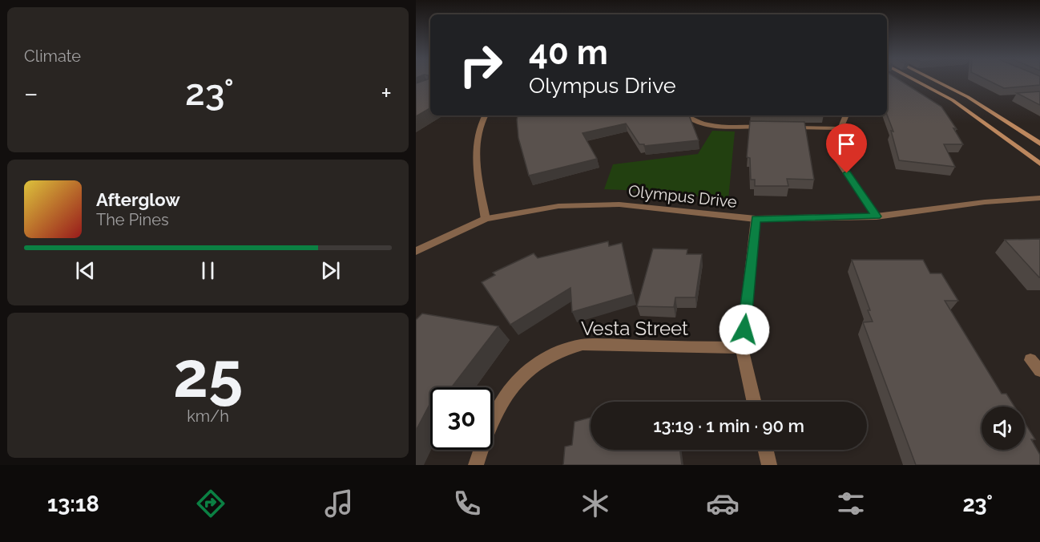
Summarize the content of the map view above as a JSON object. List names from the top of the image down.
{
  "streets": {
    "street": ["Olympus Drive", "Vesta Street"]
  },
  "page": {
    "tile": [
      "Climate",
      ["25", "km/h"]
    ],
    "turn": ["40 m", "Olympus Drive"],
    "heat": ["−", "23°", "+"],
    "song": ["Afterglow", "The Pines"],
    "limit": "30",
    "trip": "13:19 · 1 min · 90 m",
    "tabs": ["13:18", "23°"]
  }
}
